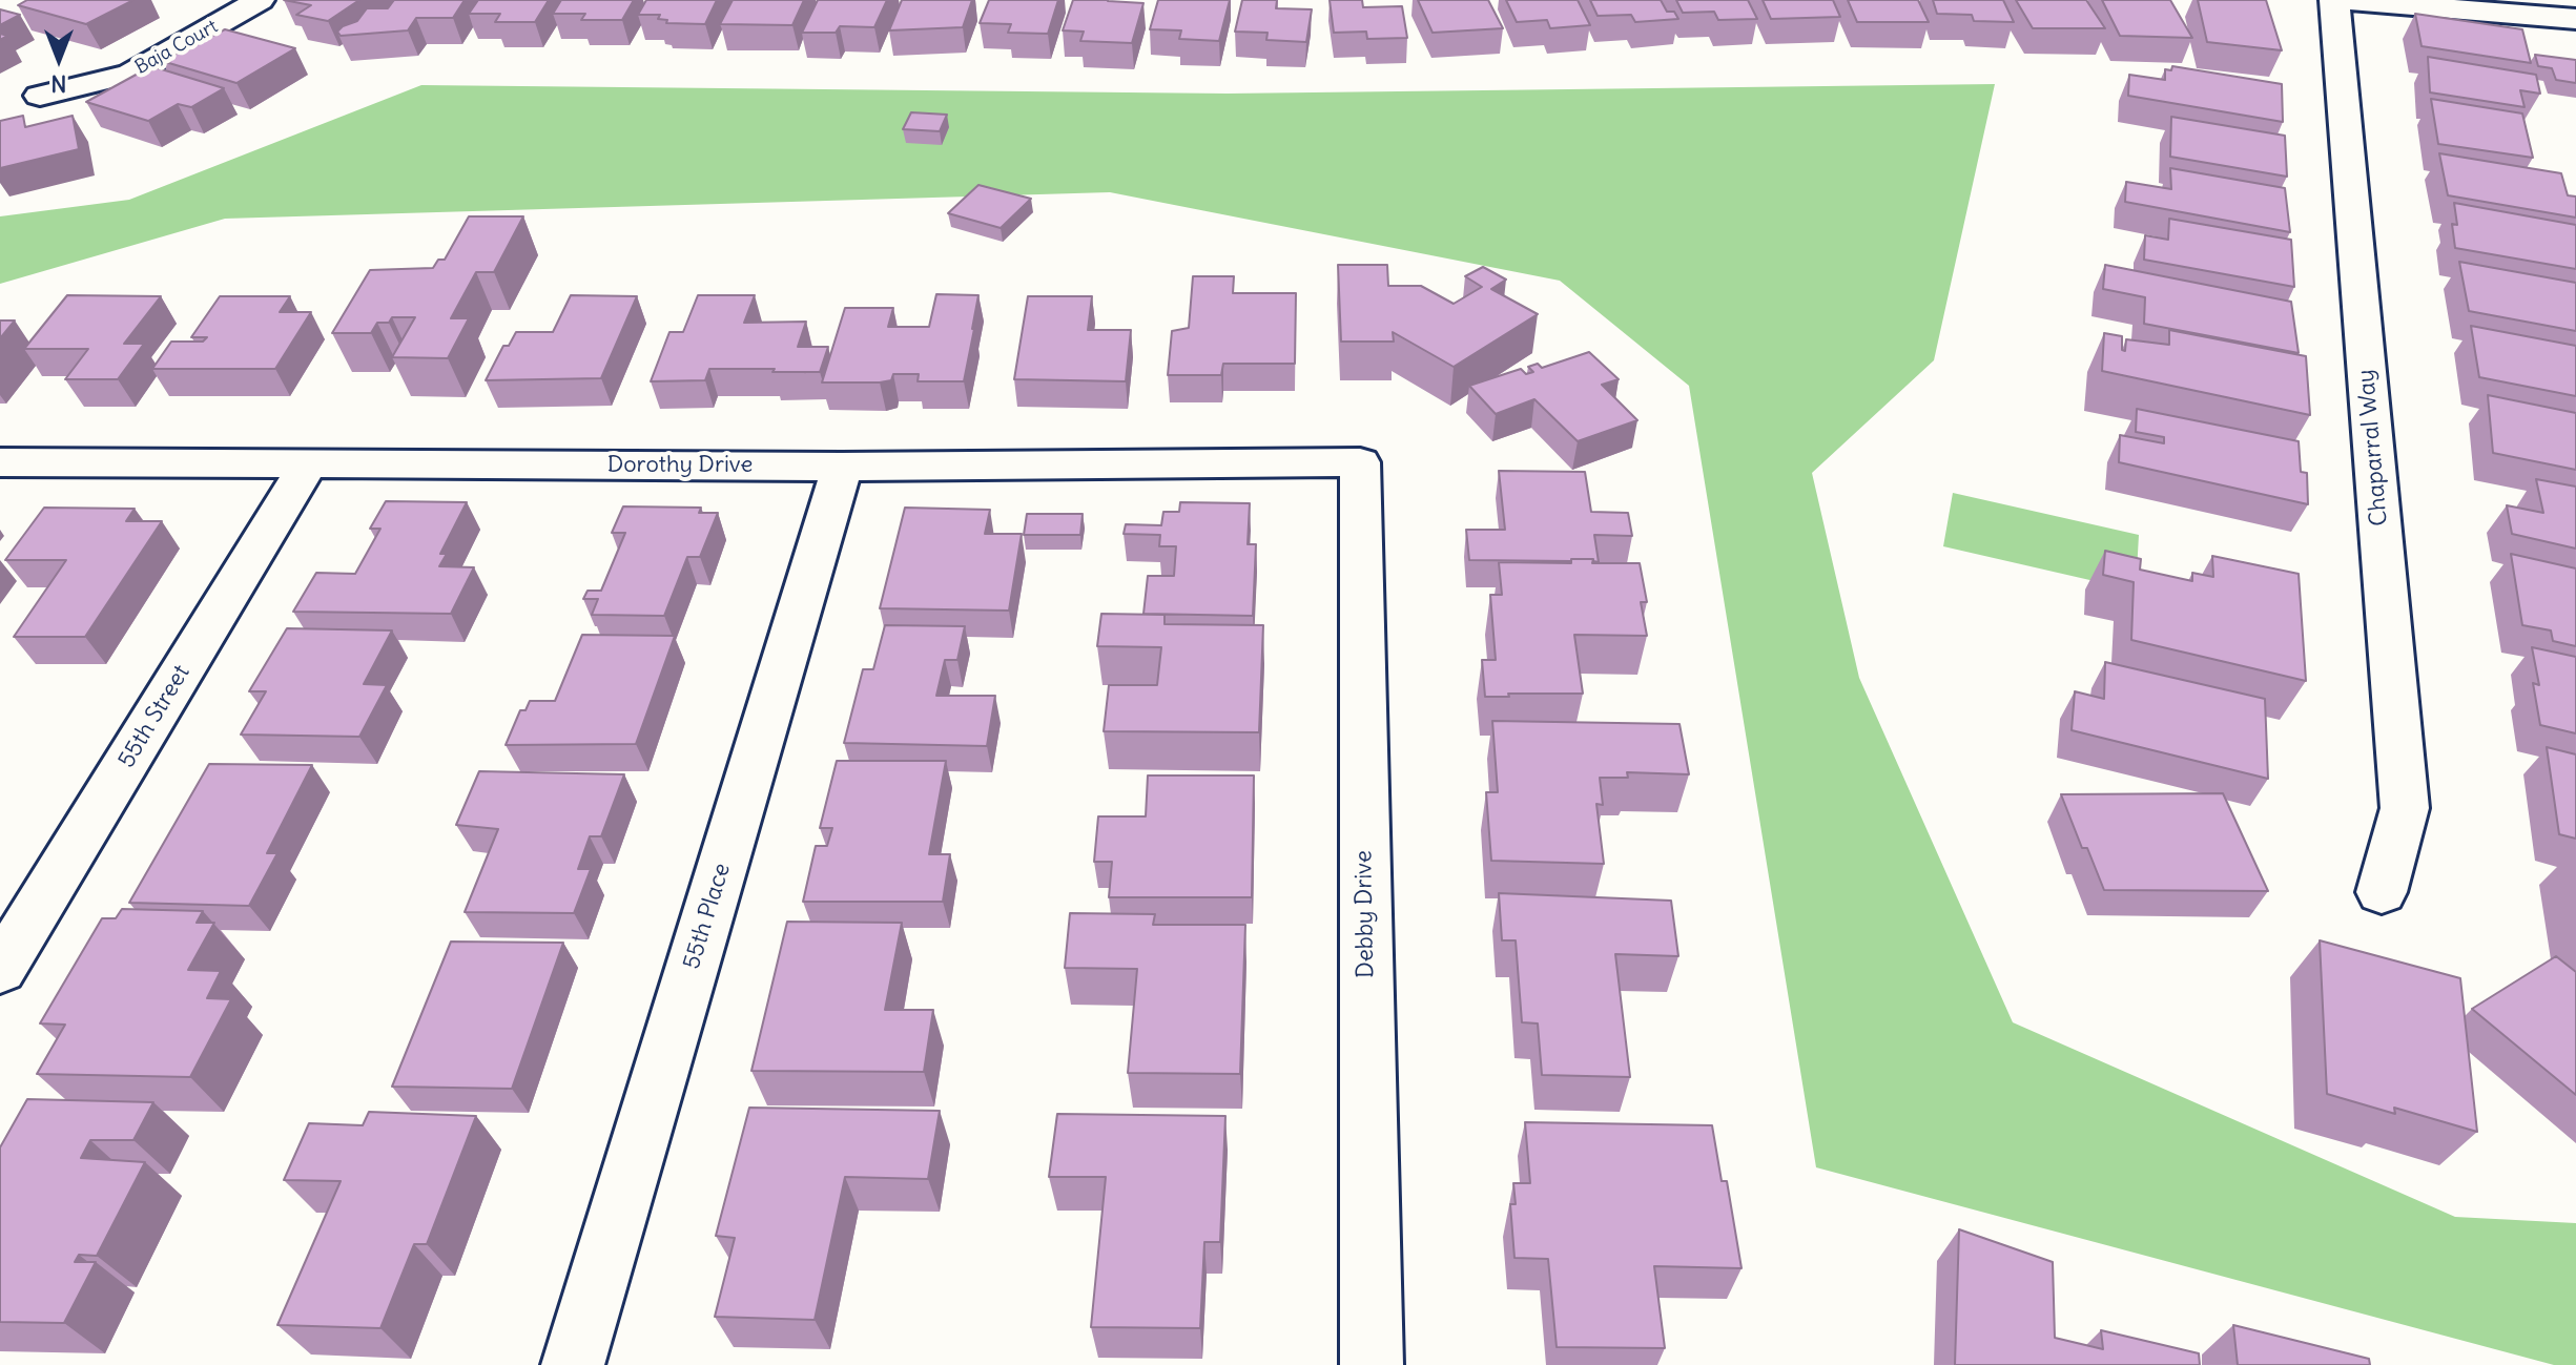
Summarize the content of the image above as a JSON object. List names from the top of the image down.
{
  "streets": {
    "street": [
      "Baja Court",
      "Chaparral Way",
      "Dorothy Drive",
      "55th Street",
      "Debby Drive",
      "55th Place"
    ]
  },
  "crossings": [
    ["Dorothy Drive", "55th Street"],
    ["Dorothy Drive", "Debby Drive"],
    ["Dorothy Drive", "55th Place"]
  ],
  "north": "bottom"
}
